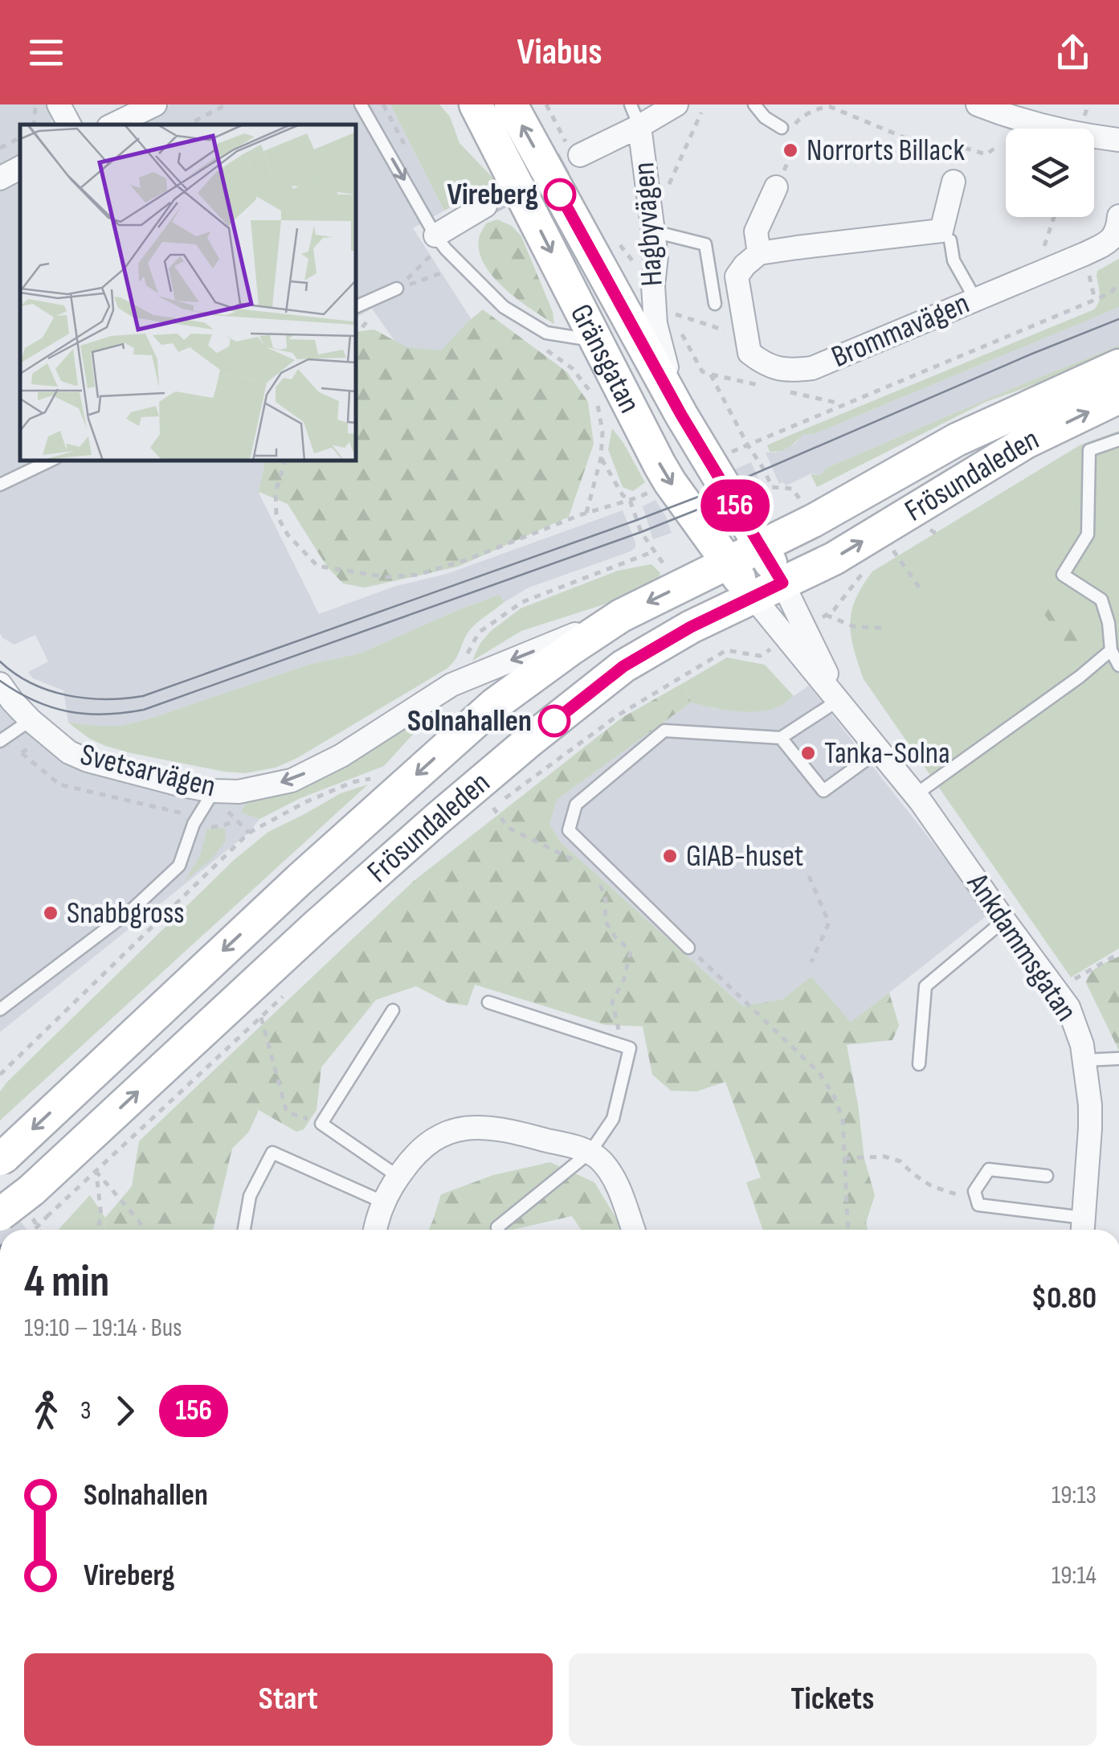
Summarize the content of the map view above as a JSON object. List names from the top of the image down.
{
  "streets": {
    "main road": ["Gränsgatan", "Frösundaleden"],
    "street": [
      "Hagbyvägen",
      "Brommavägen",
      "Svetsarvägen",
      "Ankdammsgatan"
    ]
  },
  "crossings": [
    ["Hagbyvägen", "Gränsgatan"],
    ["Gränsgatan", "Frösundaleden"],
    ["Gränsgatan", "Ankdammsgatan"],
    ["Frösundaleden", "Svetsarvägen"],
    ["Frösundaleden", "Ankdammsgatan"]
  ],
  "one_way": ["Svetsarvägen"],
  "places": [
    "Norrorts Billack",
    "Vireberg",
    "Solnahallen",
    "Tanka-Solna",
    "GIAB-huset",
    "Snabbgross"
  ],
  "lines": ["bus line 156"],
  "page": {
    "header": "Viabus",
    "on_map": "156",
    "heading": ["4 min", "19:10 – 19:14 · Bus", "$0.80"],
    "legs": ["3", "156"],
    "list": [
      {
        "name": "Solnahallen",
        "value": "19:13"
      },
      {
        "name": "Vireberg",
        "value": "19:14"
      }
    ],
    "buttons": ["Start", "Tickets"]
  }
}
